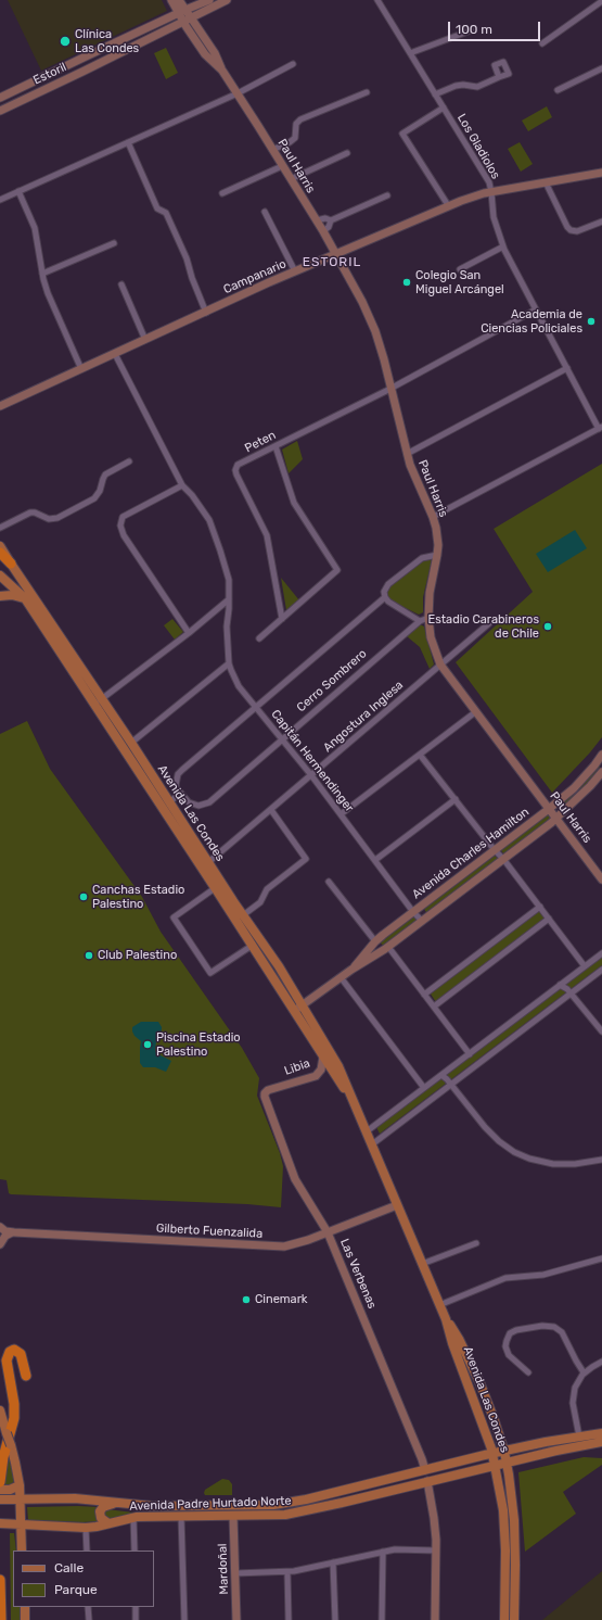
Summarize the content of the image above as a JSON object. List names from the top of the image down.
{
  "streets": {
    "main road": ["Avenida Las Condes", "Avenida Padre Hurtado Norte"],
    "street": [
      "Estoril",
      "Los Gladiolos",
      "Paul Harris",
      "Campanario",
      "Peten",
      "Cerro Sombrero",
      "Angostura Inglesa",
      "Capitán Hermendinger",
      "Avenida Charles Hamilton",
      "Libia",
      "Gilberto Fuenzalida",
      "Las Verbenas",
      "Mardoñal"
    ]
  },
  "crossings": [
    ["Estoril", "Paul Harris"],
    ["Los Gladiolos", "Campanario"],
    ["Los Gladiolos", "Peten"],
    ["Paul Harris", "Campanario"],
    ["Paul Harris", "Peten"],
    ["Paul Harris", "Cerro Sombrero"],
    ["Paul Harris", "Angostura Inglesa"],
    ["Paul Harris", "Avenida Charles Hamilton"],
    ["Campanario", "Capitán Hermendinger"],
    ["Cerro Sombrero", "Capitán Hermendinger"],
    ["Angostura Inglesa", "Capitán Hermendinger"],
    ["Angostura Inglesa", "Avenida Las Condes"],
    ["Capitán Hermendinger", "Avenida Charles Hamilton"],
    ["Avenida Las Condes", "Avenida Charles Hamilton"],
    ["Avenida Las Condes", "Libia"],
    ["Avenida Las Condes", "Gilberto Fuenzalida"],
    ["Avenida Las Condes", "Avenida Padre Hurtado Norte"],
    ["Libia", "Las Verbenas"],
    ["Gilberto Fuenzalida", "Las Verbenas"],
    ["Las Verbenas", "Avenida Padre Hurtado Norte"],
    ["Avenida Padre Hurtado Norte", "Mardoñal"]
  ],
  "districts": ["ESTORIL"],
  "places": [
    "Clínica Las Condes",
    "Colegio San Miguel Arcángel",
    "Academia de Ciencias Policiales",
    "Estadio Carabineros de Chile",
    "Canchas Estadio Palestino",
    "Club Palestino",
    "Piscina Estadio Palestino",
    "Cinemark"
  ],
  "legend": ["Calle", "Parque"],
  "scale_bar": "100 m"
}
